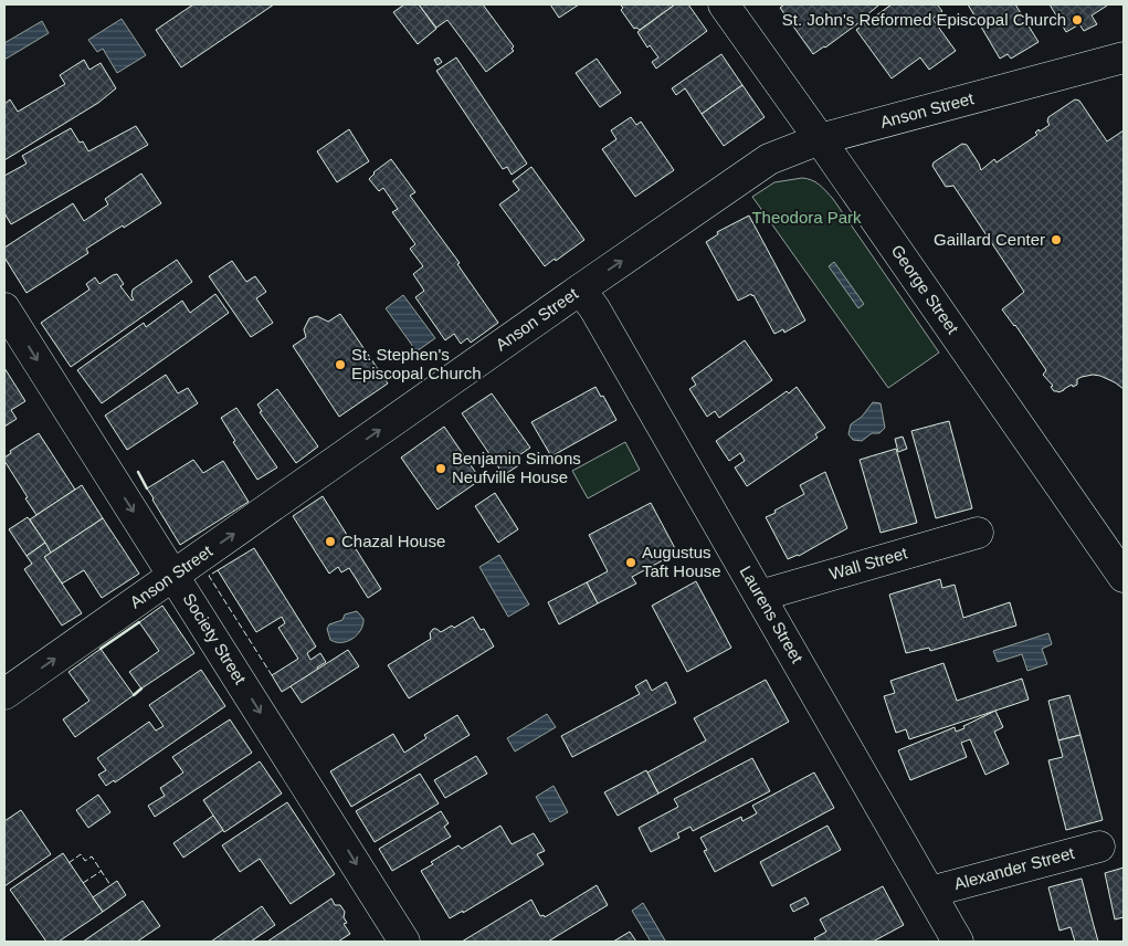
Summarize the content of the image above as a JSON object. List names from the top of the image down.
{
  "streets": {
    "street": [
      "Anson Street",
      "George Street",
      "Wall Street",
      "Laurens Street",
      "Society Street",
      "Alexander Street"
    ]
  },
  "crossings": [
    ["Anson Street", "George Street"],
    ["Anson Street", "Laurens Street"],
    ["Anson Street", "Society Street"],
    ["Wall Street", "Laurens Street"],
    ["Laurens Street", "Alexander Street"]
  ],
  "one_way": ["Anson Street", "Society Street"],
  "parks": ["Theodora Park"],
  "places": [
    "St. John's Reformed Episcopal Church",
    "Gaillard Center",
    "St. Stephen's Episcopal Church",
    "Benjamin Simons Neufville House",
    "Chazal House",
    "Augustus Taft House"
  ]
}
